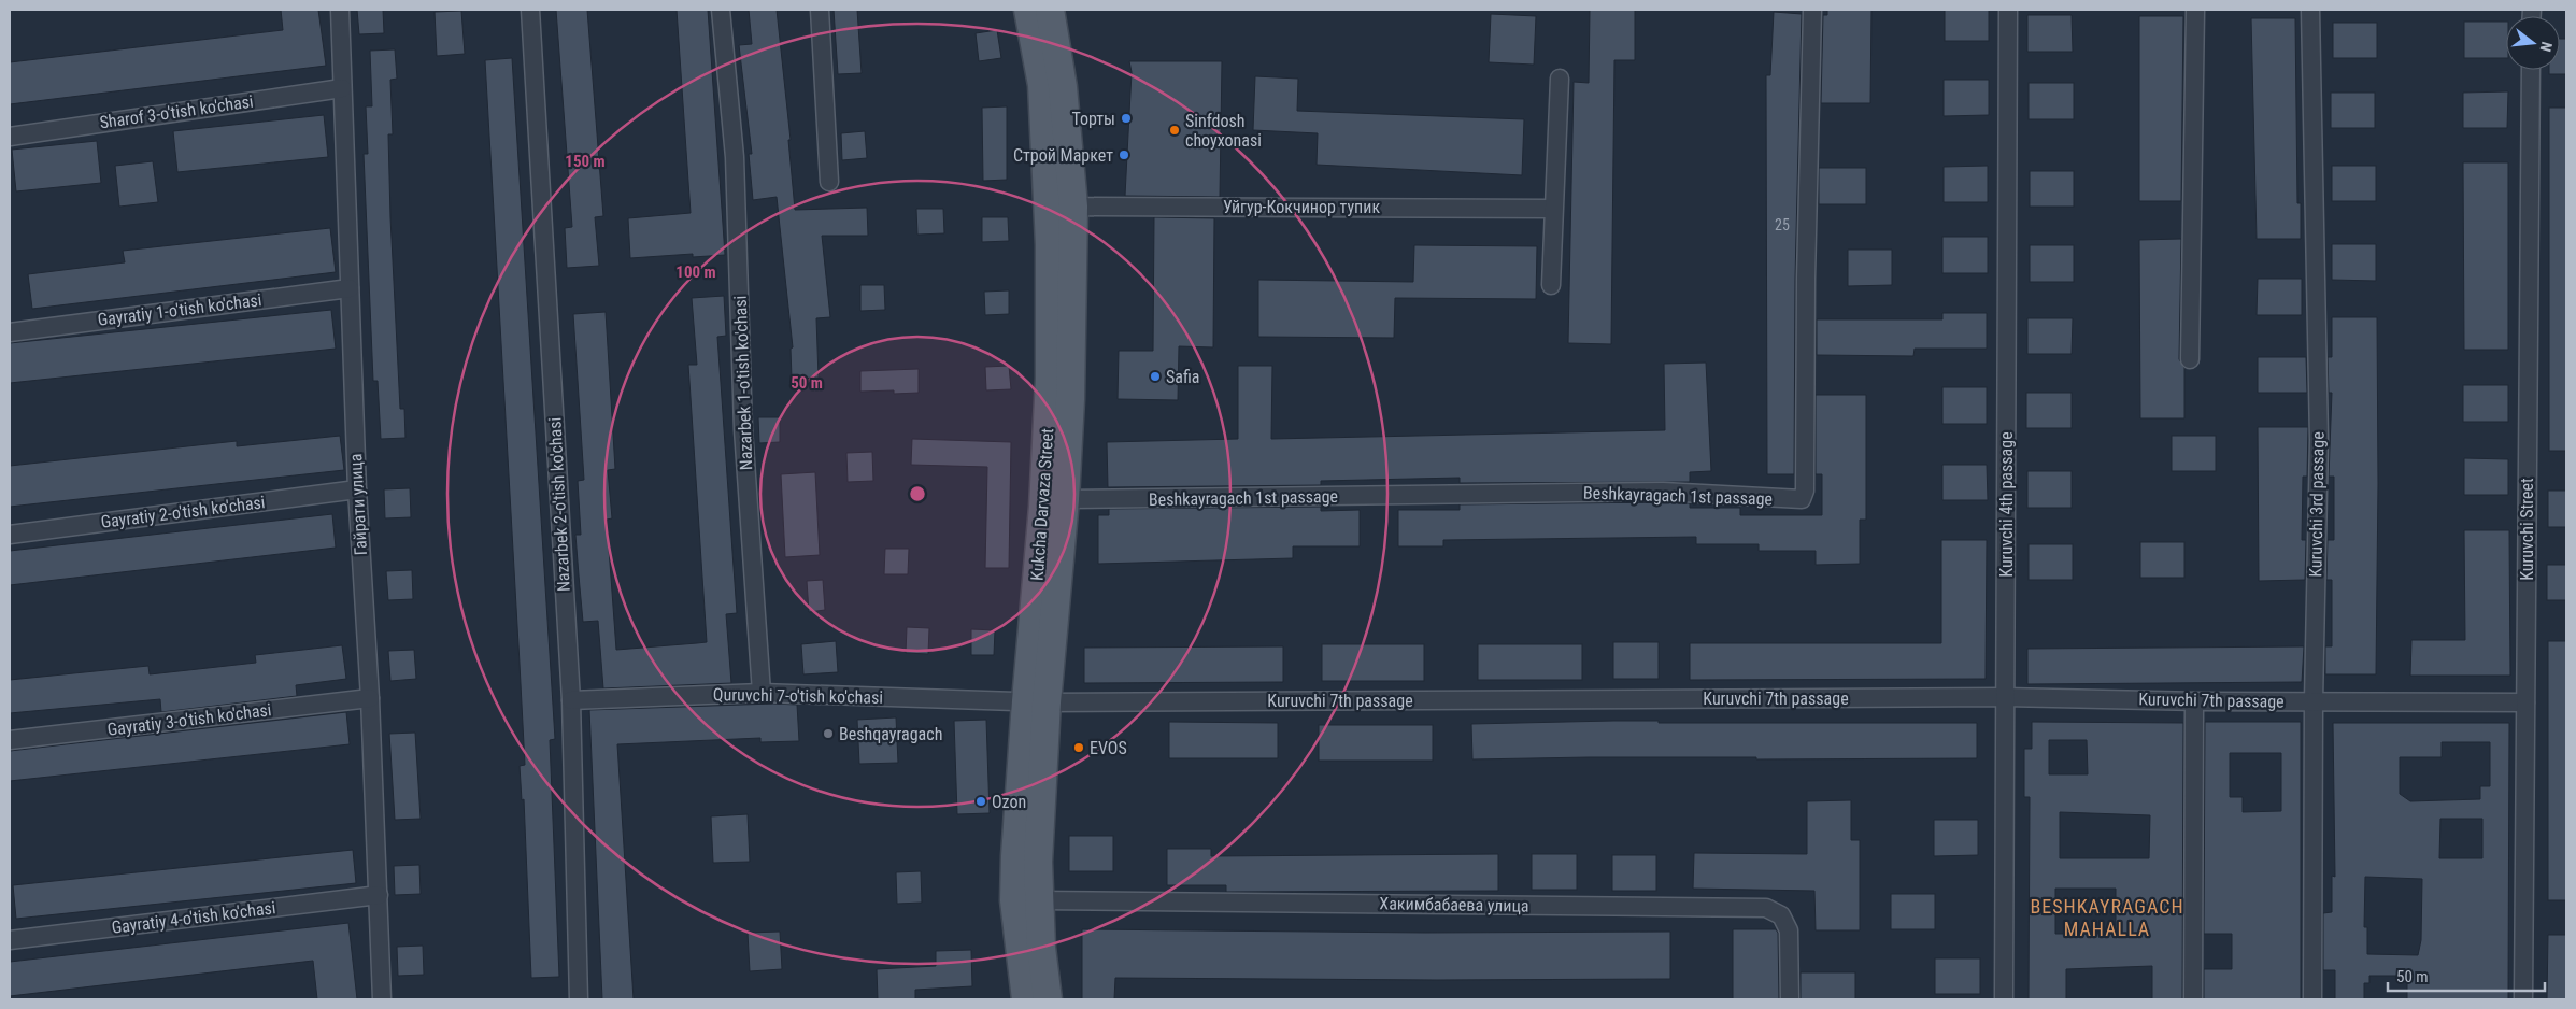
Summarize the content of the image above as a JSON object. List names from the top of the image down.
{
  "streets": {
    "main road": ["Kukcha Darvaza Street"],
    "street": [
      "Sharof 3-o'tish ko'chasi",
      "Уйгур-Кокчинор тупик",
      "Gayratiy 1-o'tish ko'chasi",
      "Nazarbek 1-o'tish ko'chasi",
      "Beshkayragach 1st passage",
      "Гайрати улица",
      "Nazarbek 2-o'tish ko'chasi",
      "Kuruvchi 4th passage",
      "Kuruvchi 3rd passage",
      "Gayratiy 2-o'tish ko'chasi",
      "Kuruvchi Street",
      "Quruvchi 7-o'tish ko'chasi",
      "Kuruvchi 7th passage",
      "Gayratiy 3-o'tish ko'chasi",
      "Хакимбабаева улица",
      "Gayratiy 4-o'tish ko'chasi"
    ]
  },
  "crossings": [
    ["Sharof 3-o'tish ko'chasi", "Гайрати улица"],
    ["Уйгур-Кокчинор тупик", "Kukcha Darvaza Street"],
    ["Gayratiy 1-o'tish ko'chasi", "Гайрати улица"],
    ["Nazarbek 1-o'tish ko'chasi", "Quruvchi 7-o'tish ko'chasi"],
    ["Beshkayragach 1st passage", "Kukcha Darvaza Street"],
    ["Гайрати улица", "Gayratiy 2-o'tish ko'chasi"],
    ["Гайрати улица", "Gayratiy 3-o'tish ko'chasi"],
    ["Гайрати улица", "Gayratiy 4-o'tish ko'chasi"],
    ["Nazarbek 2-o'tish ko'chasi", "Quruvchi 7-o'tish ko'chasi"],
    ["Kukcha Darvaza Street", "Quruvchi 7-o'tish ko'chasi"],
    ["Kukcha Darvaza Street", "Kuruvchi 7th passage"],
    ["Kukcha Darvaza Street", "Хакимбабаева улица"],
    ["Kuruvchi 4th passage", "Kuruvchi 7th passage"],
    ["Kuruvchi 3rd passage", "Kuruvchi 7th passage"],
    ["Kuruvchi Street", "Kuruvchi 7th passage"],
    ["Quruvchi 7-o'tish ko'chasi", "Kuruvchi 7th passage"]
  ],
  "districts": ["BESHKAYRAGACH MAHALLA"],
  "places": [
    "Торты",
    "Sinfdosh choyxonasi",
    "Строй Маркет",
    "Safia",
    "Beshqayragach",
    "EVOS",
    "Ozon"
  ],
  "house_numbers": ["25"],
  "scale_bar": "50 m",
  "north": "right",
  "rings": ["150 m", "100 m", "50 m"]
}
